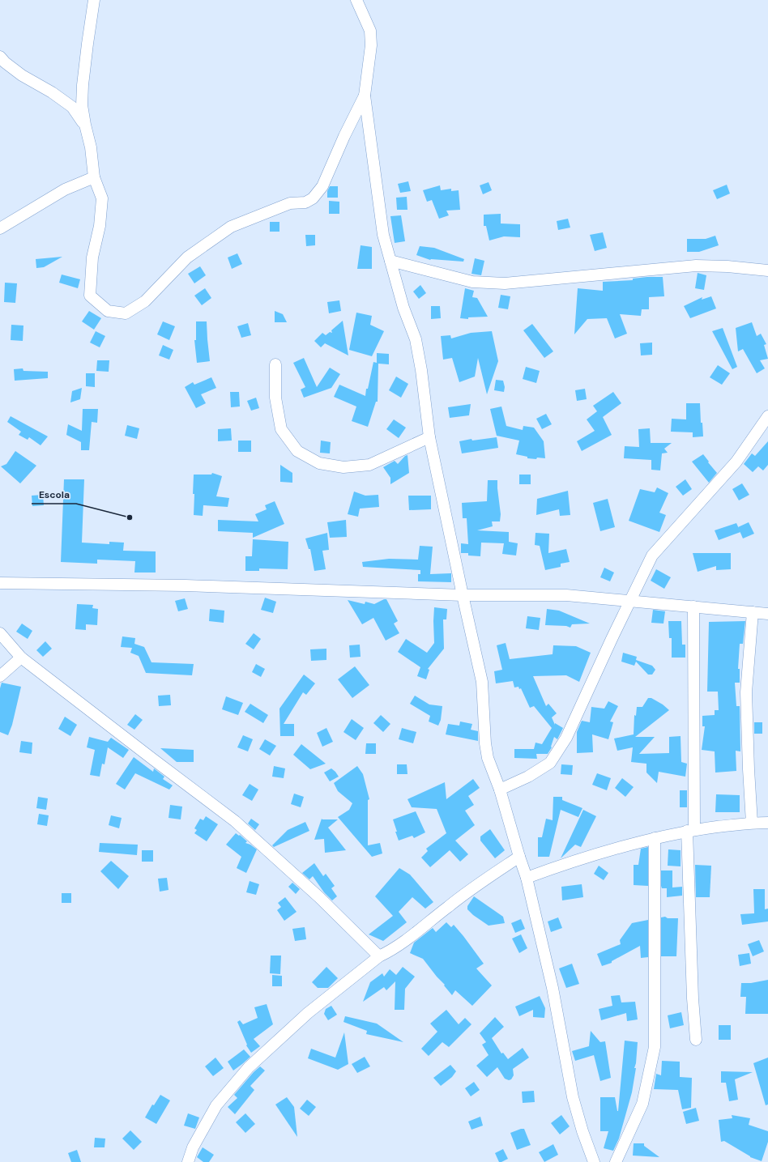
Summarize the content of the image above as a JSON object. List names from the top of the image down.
{
  "places": ["Escola"]
}
